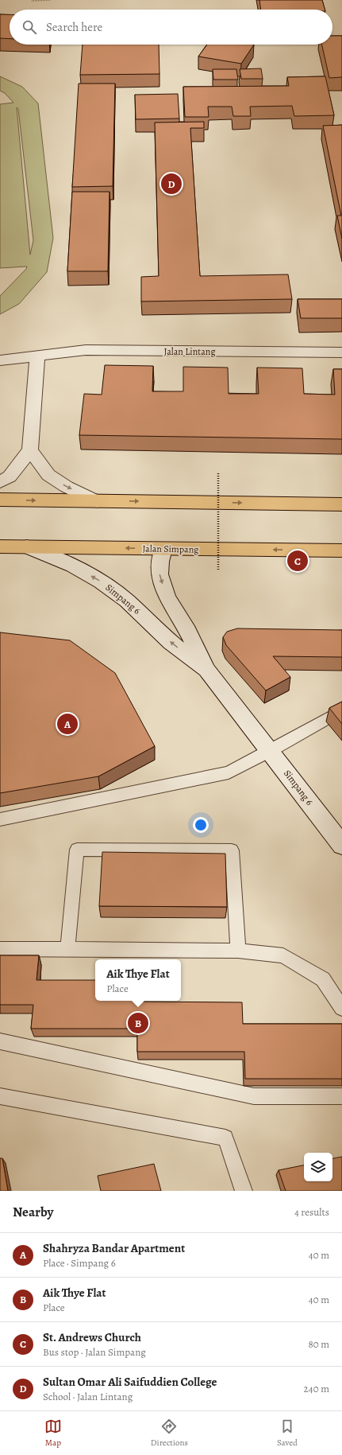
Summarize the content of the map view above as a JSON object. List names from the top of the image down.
{
  "streets": {
    "main road": ["Jalan Simpang"],
    "street": ["Jalan Lintang", "Simpang 6"]
  },
  "crossings": [
    ["Jalan Simpang", "Simpang 6"]
  ],
  "page": {
    "search": "Search here",
    "pins": [
      "D",
      "C",
      "A",
      "B"
    ],
    "popup": ["Aik Thye Flat", "Place"],
    "heading": ["Nearby", "4 results"],
    "list": [
      {
        "mark": "A",
        "name": "Shahryza Bandar Apartment",
        "note": "Place · Simpang 6",
        "value": "40 m"
      },
      {
        "mark": "B",
        "name": "Aik Thye Flat",
        "note": "Place",
        "value": "40 m"
      },
      {
        "mark": "C",
        "name": "St. Andrews Church",
        "note": "Bus stop · Jalan Simpang",
        "value": "80 m"
      },
      {
        "mark": "D",
        "name": "Sultan Omar Ali Saifuddien College",
        "note": "School · Jalan Lintang",
        "value": "240 m"
      }
    ],
    "nav": ["Map", "Directions", "Saved"]
  }
}
